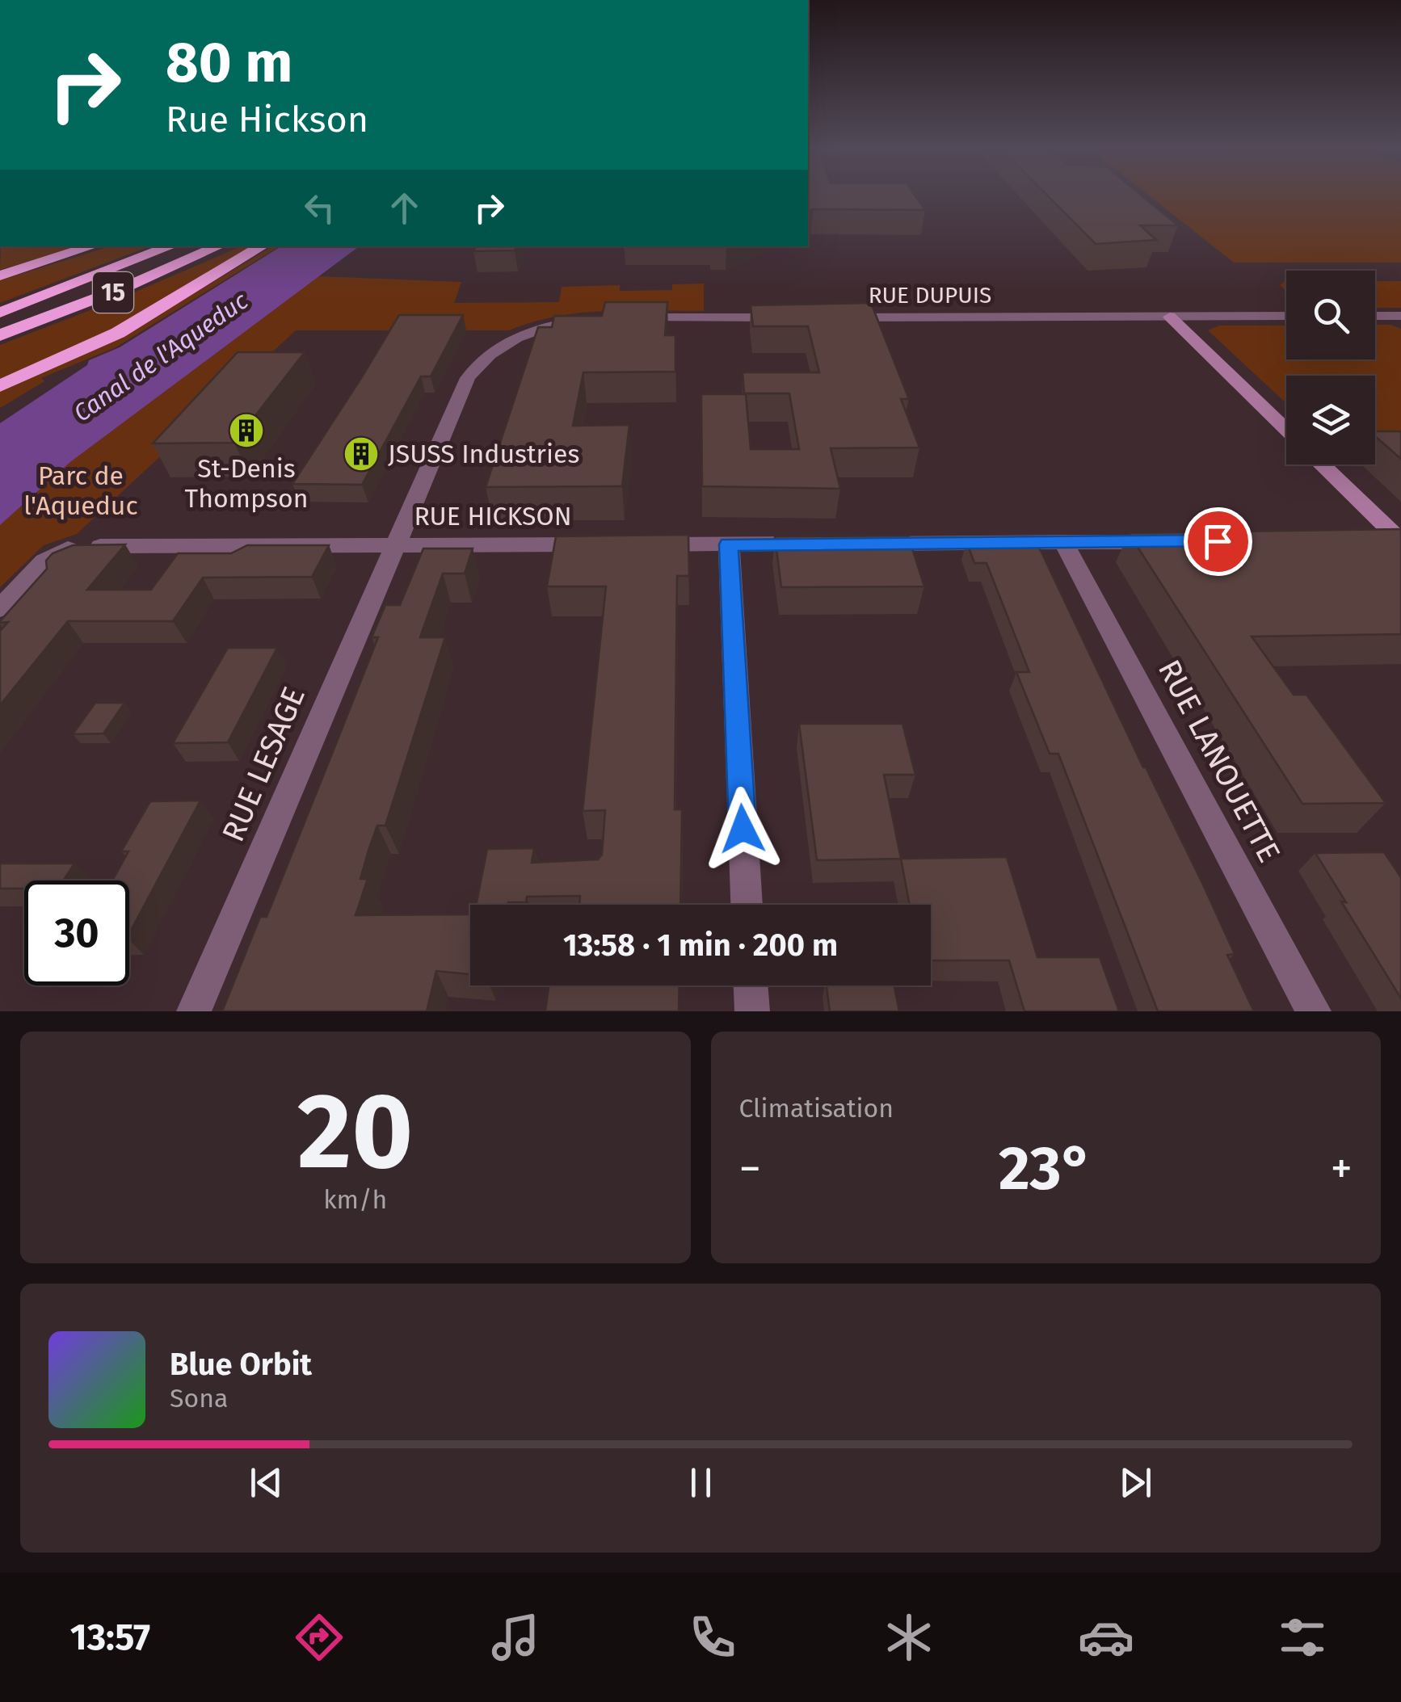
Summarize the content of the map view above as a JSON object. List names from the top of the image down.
{
  "streets": {
    "highway": ["15"],
    "street": [
      "RUE DUPUIS",
      "RUE HICKSON",
      "RUE LANOUETTE",
      "RUE LESAGE"
    ]
  },
  "crossings": [
    ["RUE HICKSON", "RUE LESAGE"]
  ],
  "water": ["Canal de l'Aqueduc"],
  "parks": ["Parc de l'Aqueduc"],
  "places": {
    "building": ["St-Denis Thompson", "JSUSS Industries"]
  },
  "page": {
    "turn": ["80 m", "Rue Hickson"],
    "limit": "30",
    "trip": "13:58 · 1 min · 200 m",
    "tile": [
      ["20", "km/h"],
      "Climatisation"
    ],
    "heat": ["−", "23°", "+"],
    "song": ["Blue Orbit", "Sona"],
    "tabs": "13:57"
  }
}
